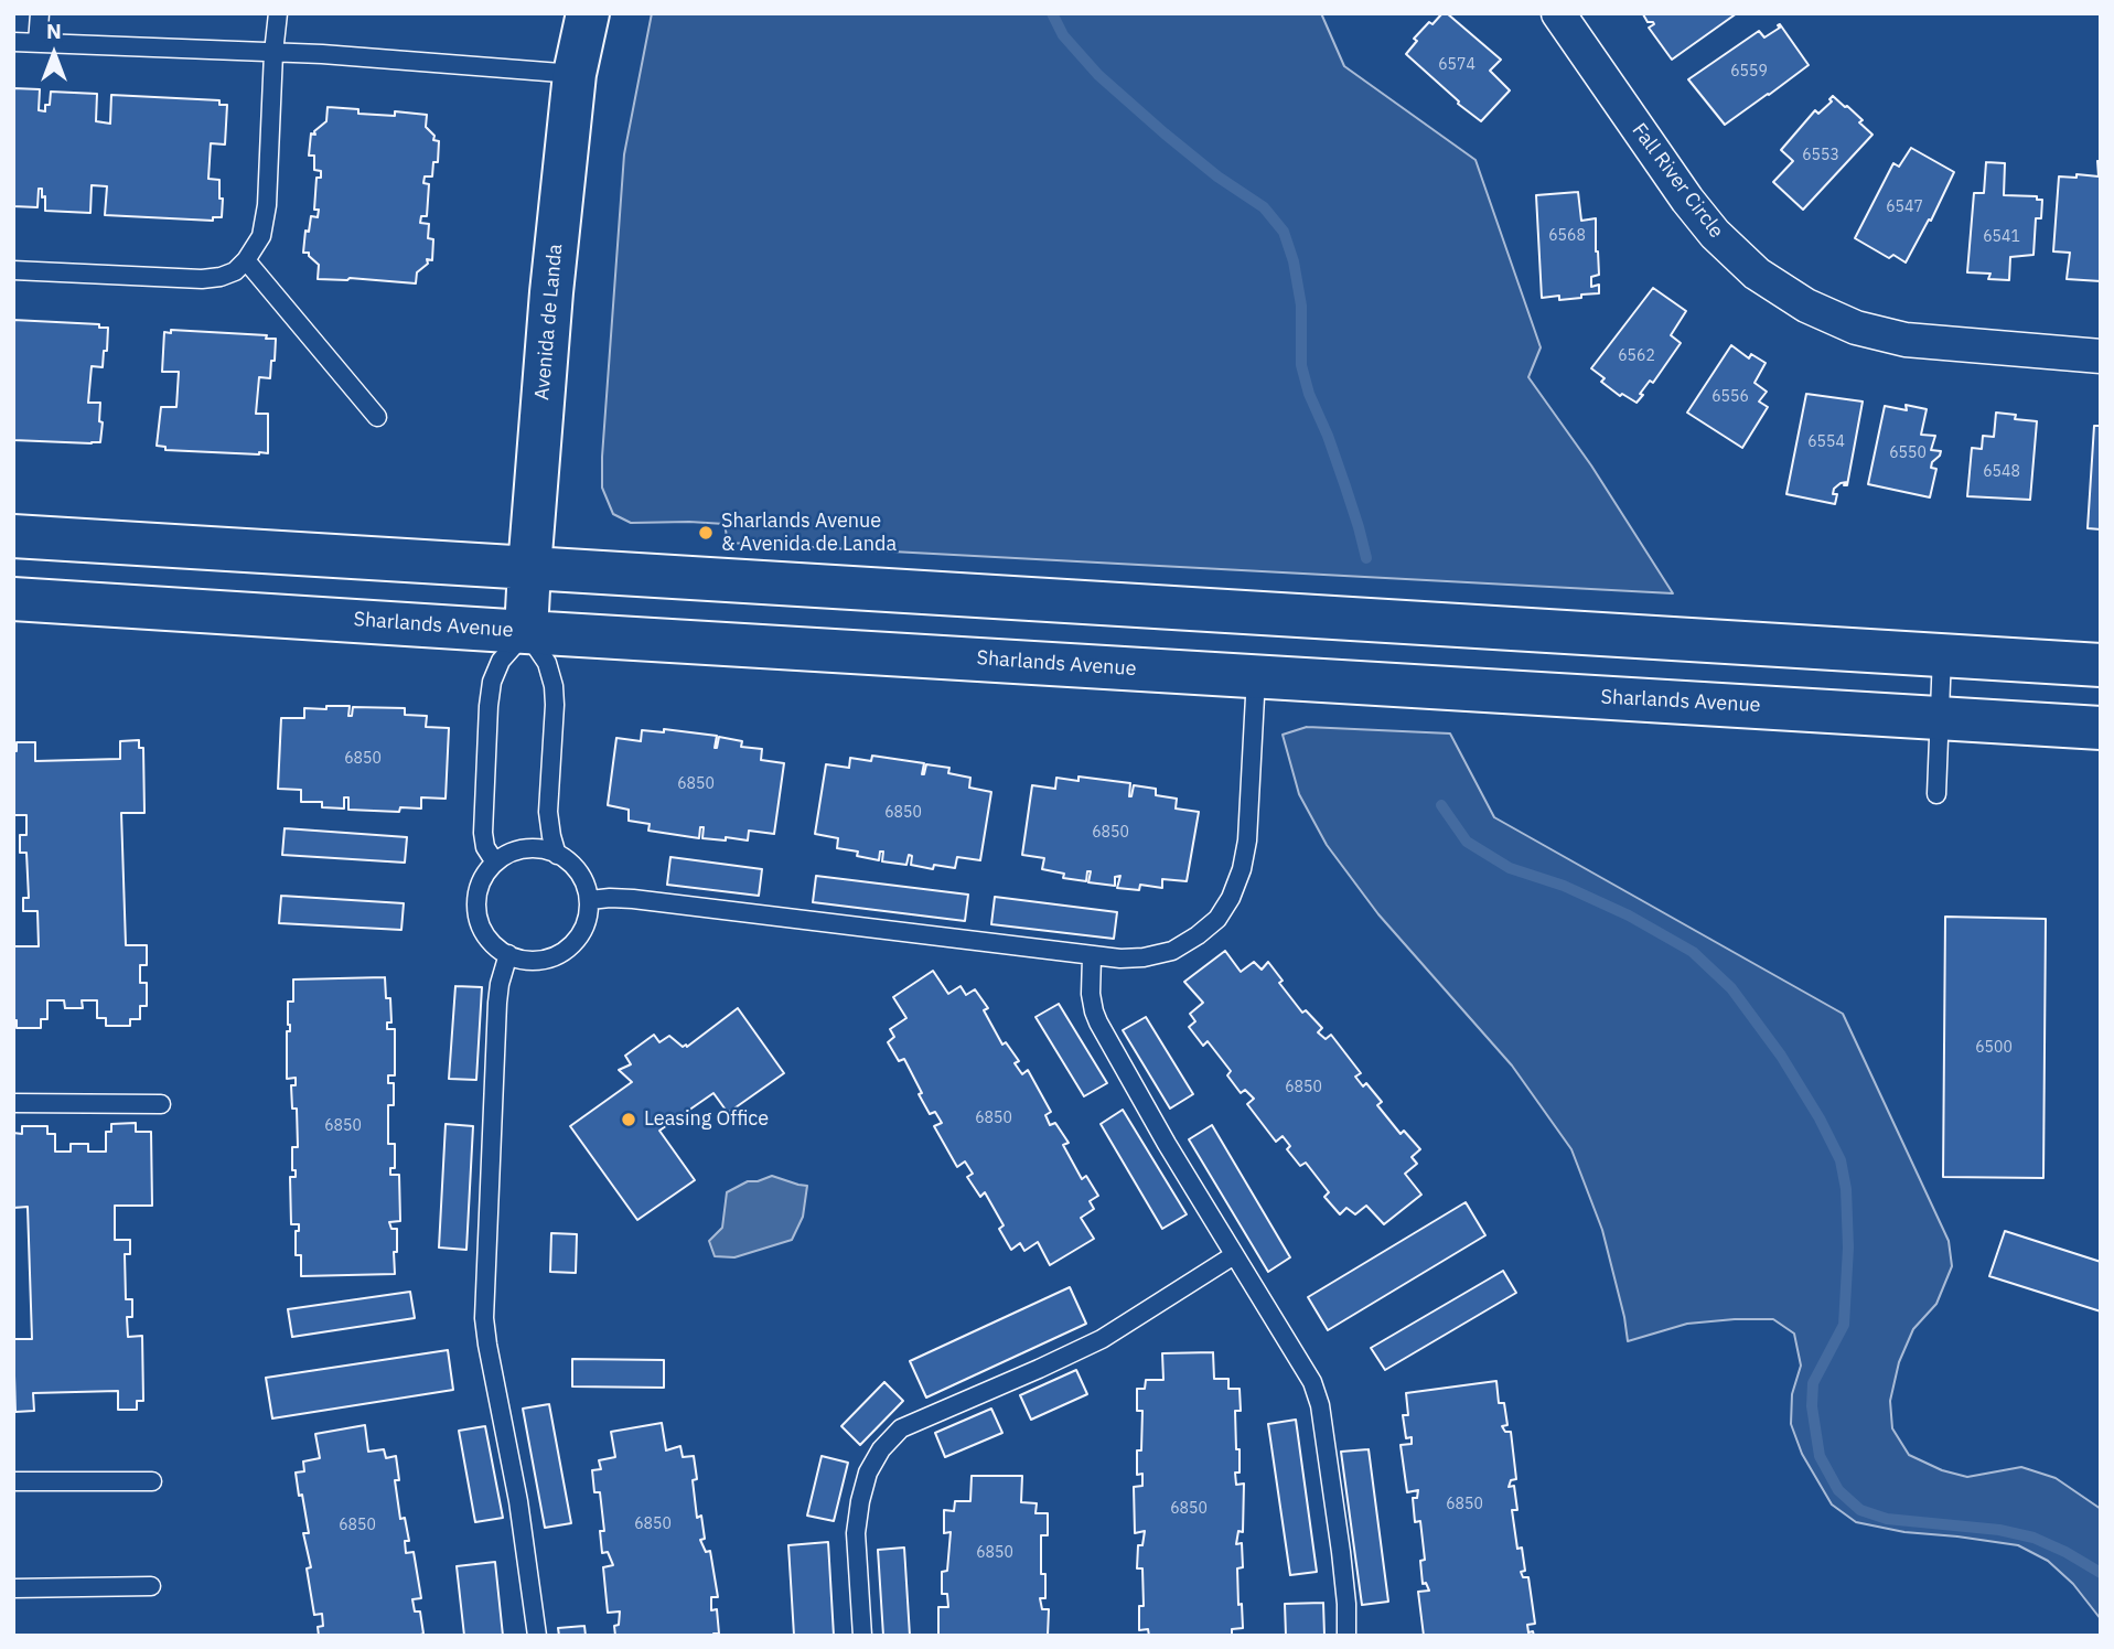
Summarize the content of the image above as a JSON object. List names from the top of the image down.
{
  "streets": {
    "main road": ["Avenida de Landa", "Sharlands Avenue"],
    "street": ["Fall River Circle"]
  },
  "crossings": [
    ["Avenida de Landa", "Sharlands Avenue"]
  ],
  "places": ["Sharlands Avenue & Avenida de Landa", "Leasing Office"],
  "house_numbers": [
    "6574",
    "6559",
    "6553",
    "6547",
    "6568",
    "6541",
    "6562",
    "6556",
    "6554",
    "6550",
    "6548",
    "6850",
    "6850",
    "6850",
    "6850",
    "6500",
    "6850",
    "6850",
    "6850",
    "6850",
    "6850",
    "6850",
    "6850",
    "6850"
  ],
  "north": "top"
}
